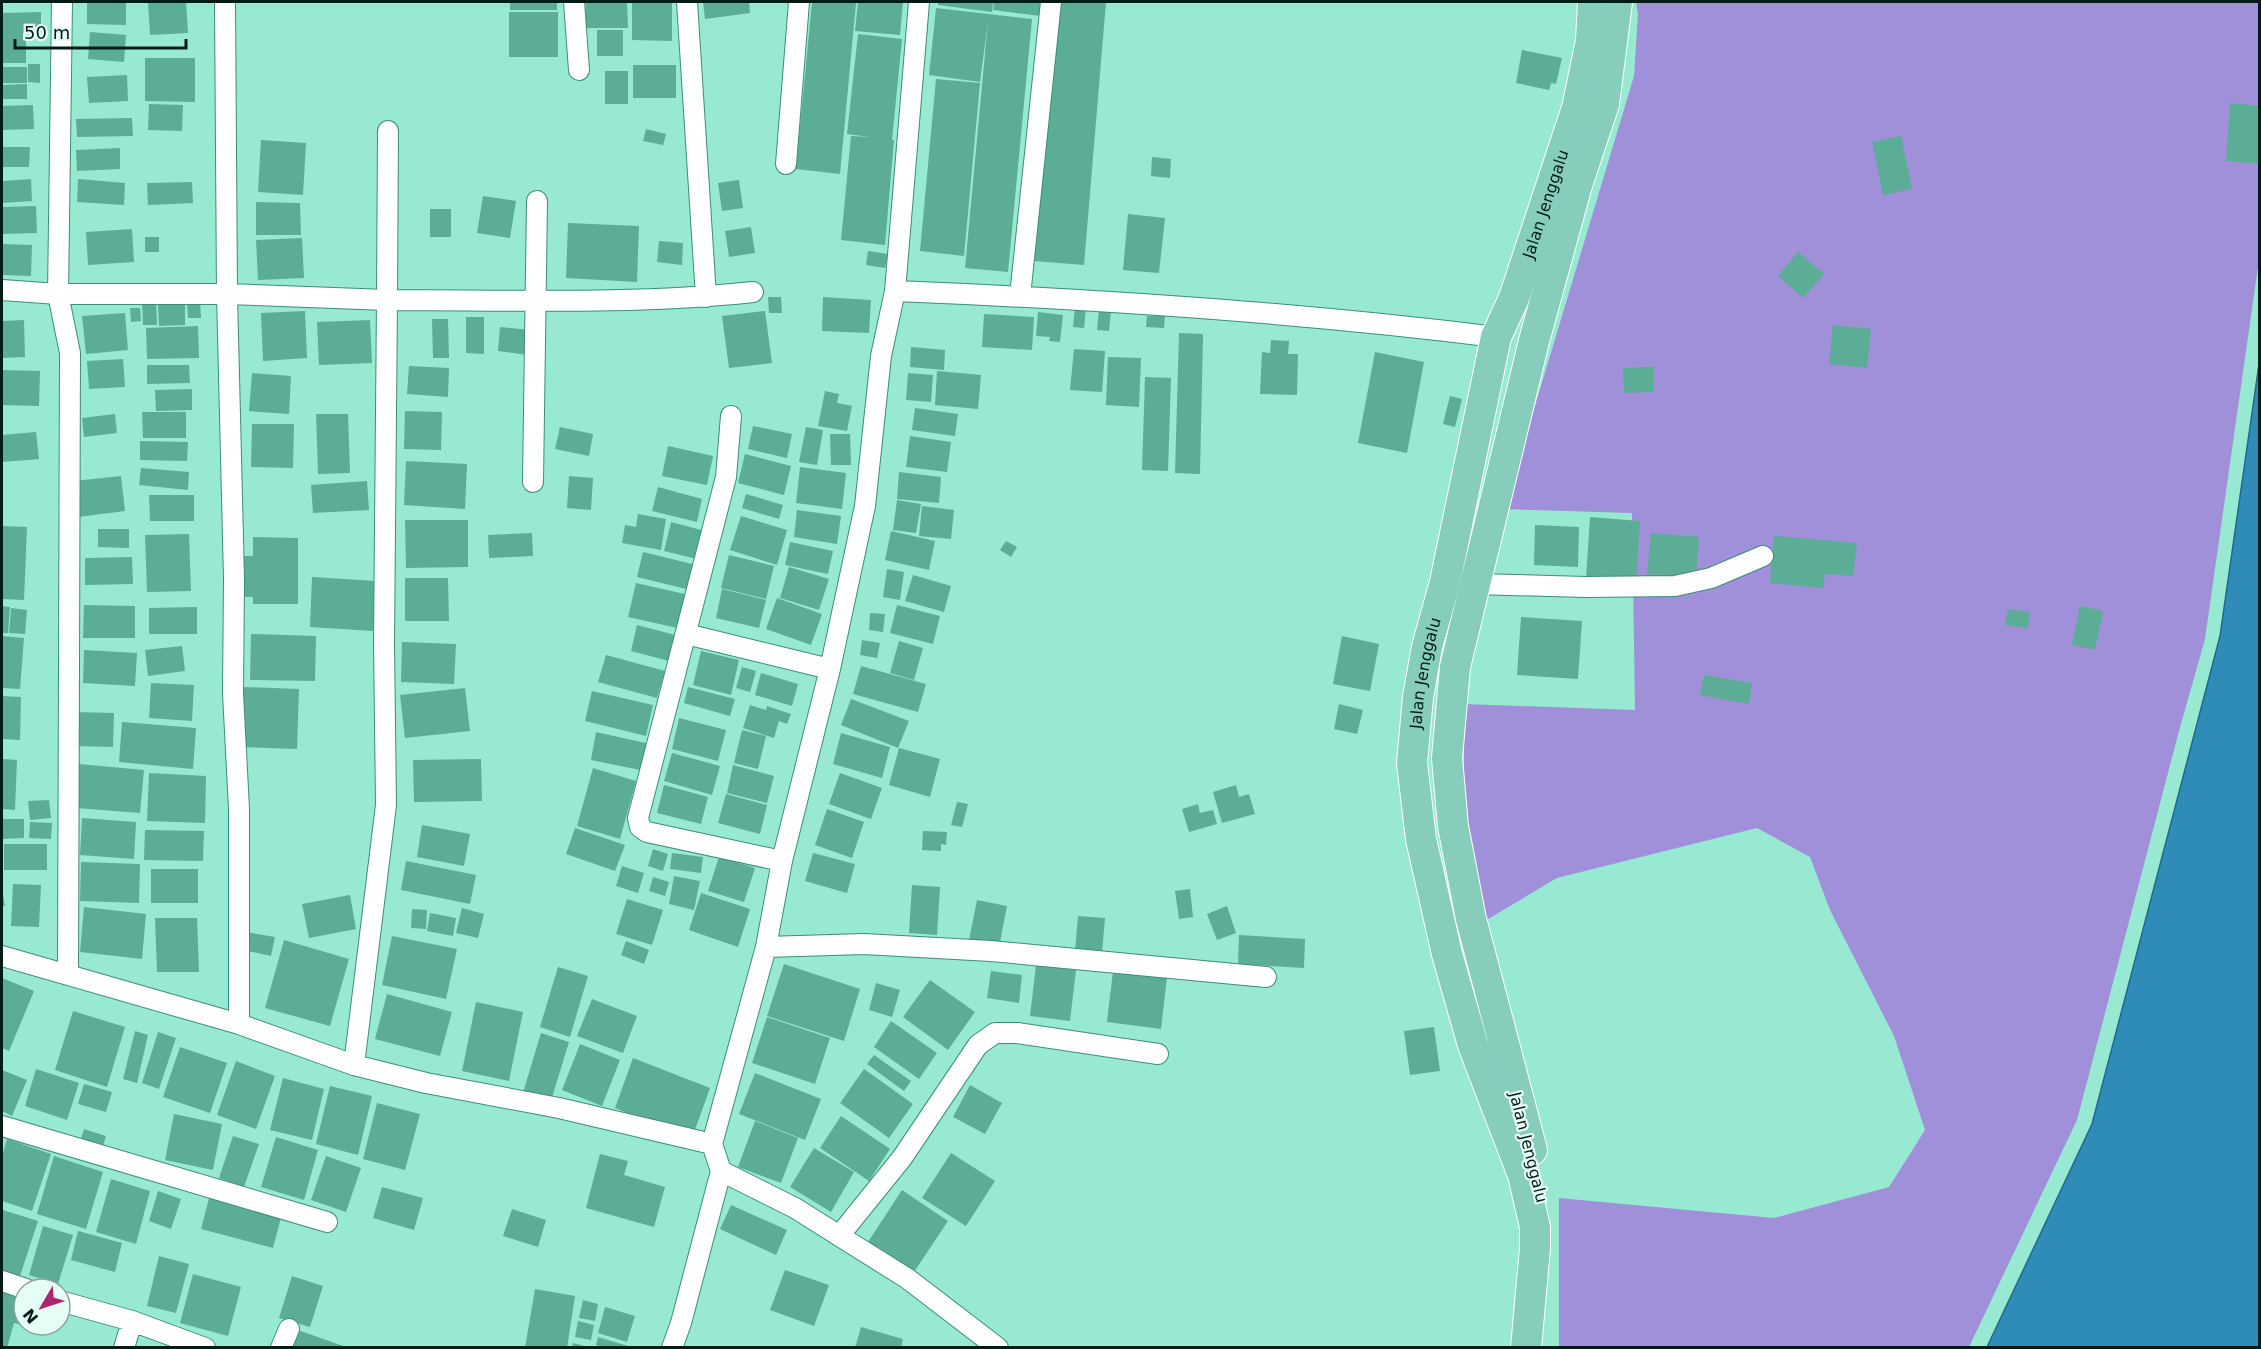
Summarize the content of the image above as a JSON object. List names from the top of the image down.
{
  "streets": {
    "main road": ["Jalan Jenggalu"]
  },
  "scale_bar": "50 m",
  "north": "bottom left"
}
